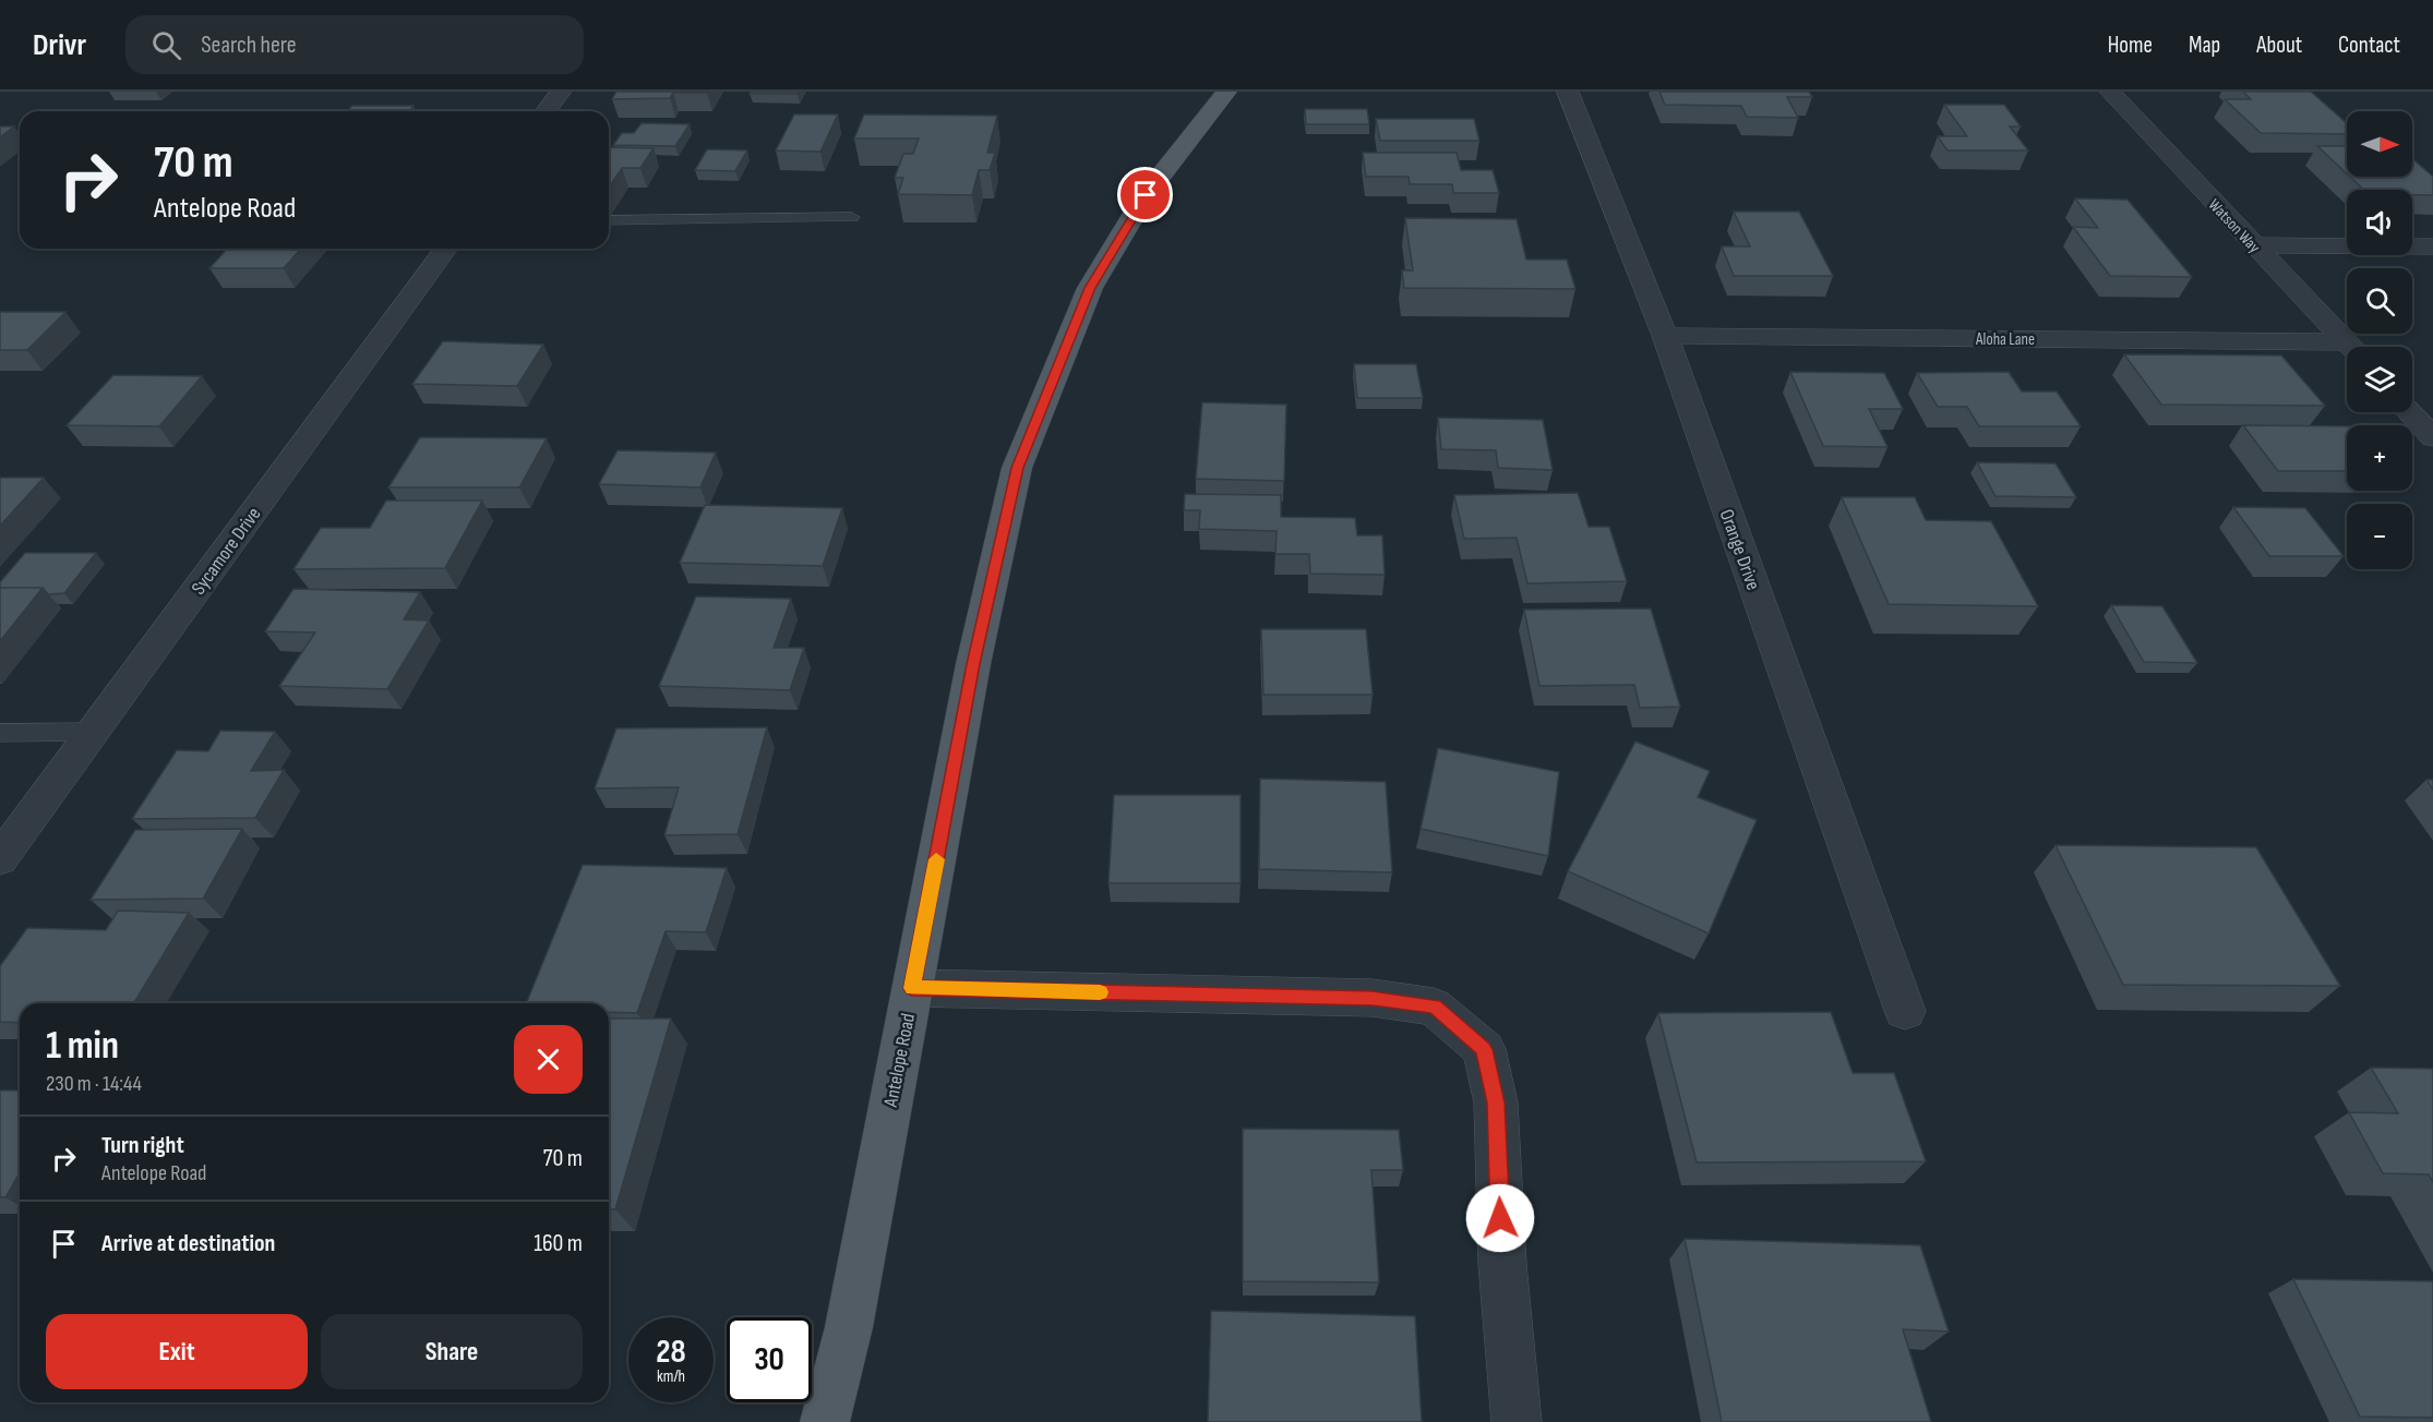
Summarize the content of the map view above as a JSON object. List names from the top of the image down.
{
  "streets": {
    "main road": ["Antelope Road"],
    "street": [
      "Watson Way",
      "Aloha Lane",
      "Orange Drive",
      "Sycamore Drive"
    ]
  },
  "crossings": [
    ["Aloha Lane", "Orange Drive"]
  ],
  "north": "right",
  "page": {
    "header": "Drivr",
    "search": "Search here",
    "nav": [
      "Home",
      "Map",
      "About",
      "Contact"
    ],
    "map_buttons": ["+", "−"],
    "turn": ["70 m", "Antelope Road"],
    "heading": ["1 min", "230 m · 14:44"],
    "list": [
      {
        "name": "Turn right",
        "note": "Antelope Road",
        "value": "70 m"
      },
      {
        "name": "Arrive at destination",
        "value": "160 m"
      }
    ],
    "buttons": ["Exit", "Share"],
    "speed": "28 km/h",
    "limit": "30"
  }
}
